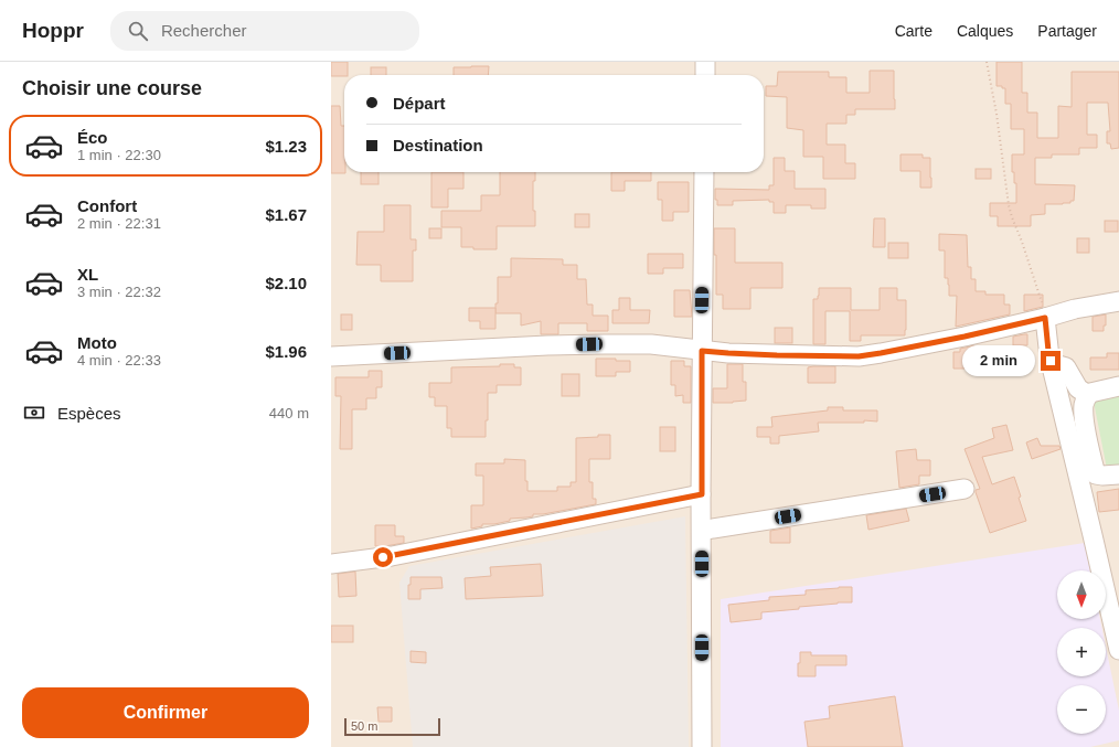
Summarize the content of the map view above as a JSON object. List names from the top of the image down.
{
  "scale_bar": "50 m",
  "north": "bottom",
  "page": {
    "header": "Hoppr",
    "search": "Rechercher",
    "nav": ["Carte", "Calques", "Partager"],
    "heading": "Choisir une course",
    "banner": ["Départ", "Destination"],
    "list": [
      {
        "name": "Éco",
        "note": "1 min · 22:30",
        "value": "$1.23"
      },
      {
        "name": "Confort",
        "note": "2 min · 22:31",
        "value": "$1.67"
      },
      {
        "name": "XL",
        "note": "3 min · 22:32",
        "value": "$2.10"
      },
      {
        "name": "Moto",
        "note": "4 min · 22:33",
        "value": "$1.96"
      }
    ],
    "bubble": "2 min",
    "pay": ["Espèces", "440 m"],
    "map_buttons": ["+", "−"],
    "buttons": "Confirmer",
    "scale": "50 m"
  }
}
